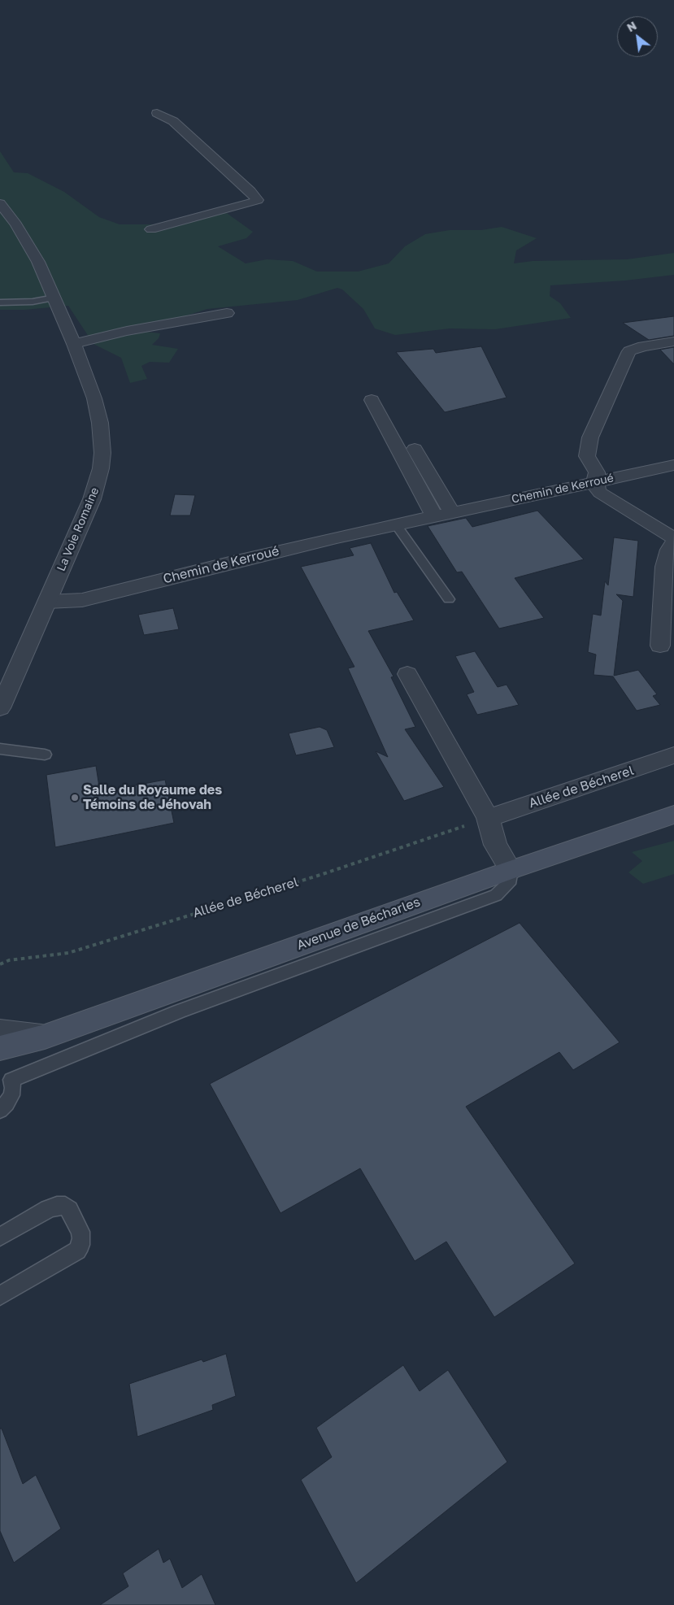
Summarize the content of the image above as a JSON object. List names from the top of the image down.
{
  "streets": {
    "main road": ["Avenue de Bécharles"],
    "street": ["Chemin de Kerroué", "La Voie Romaine", "Allée de Bécherel"]
  },
  "crossings": [
    ["Chemin de Kerroué", "La Voie Romaine"]
  ],
  "places": ["Salle du Royaume des Témoins de Jéhovah"],
  "north": "top left"
}
